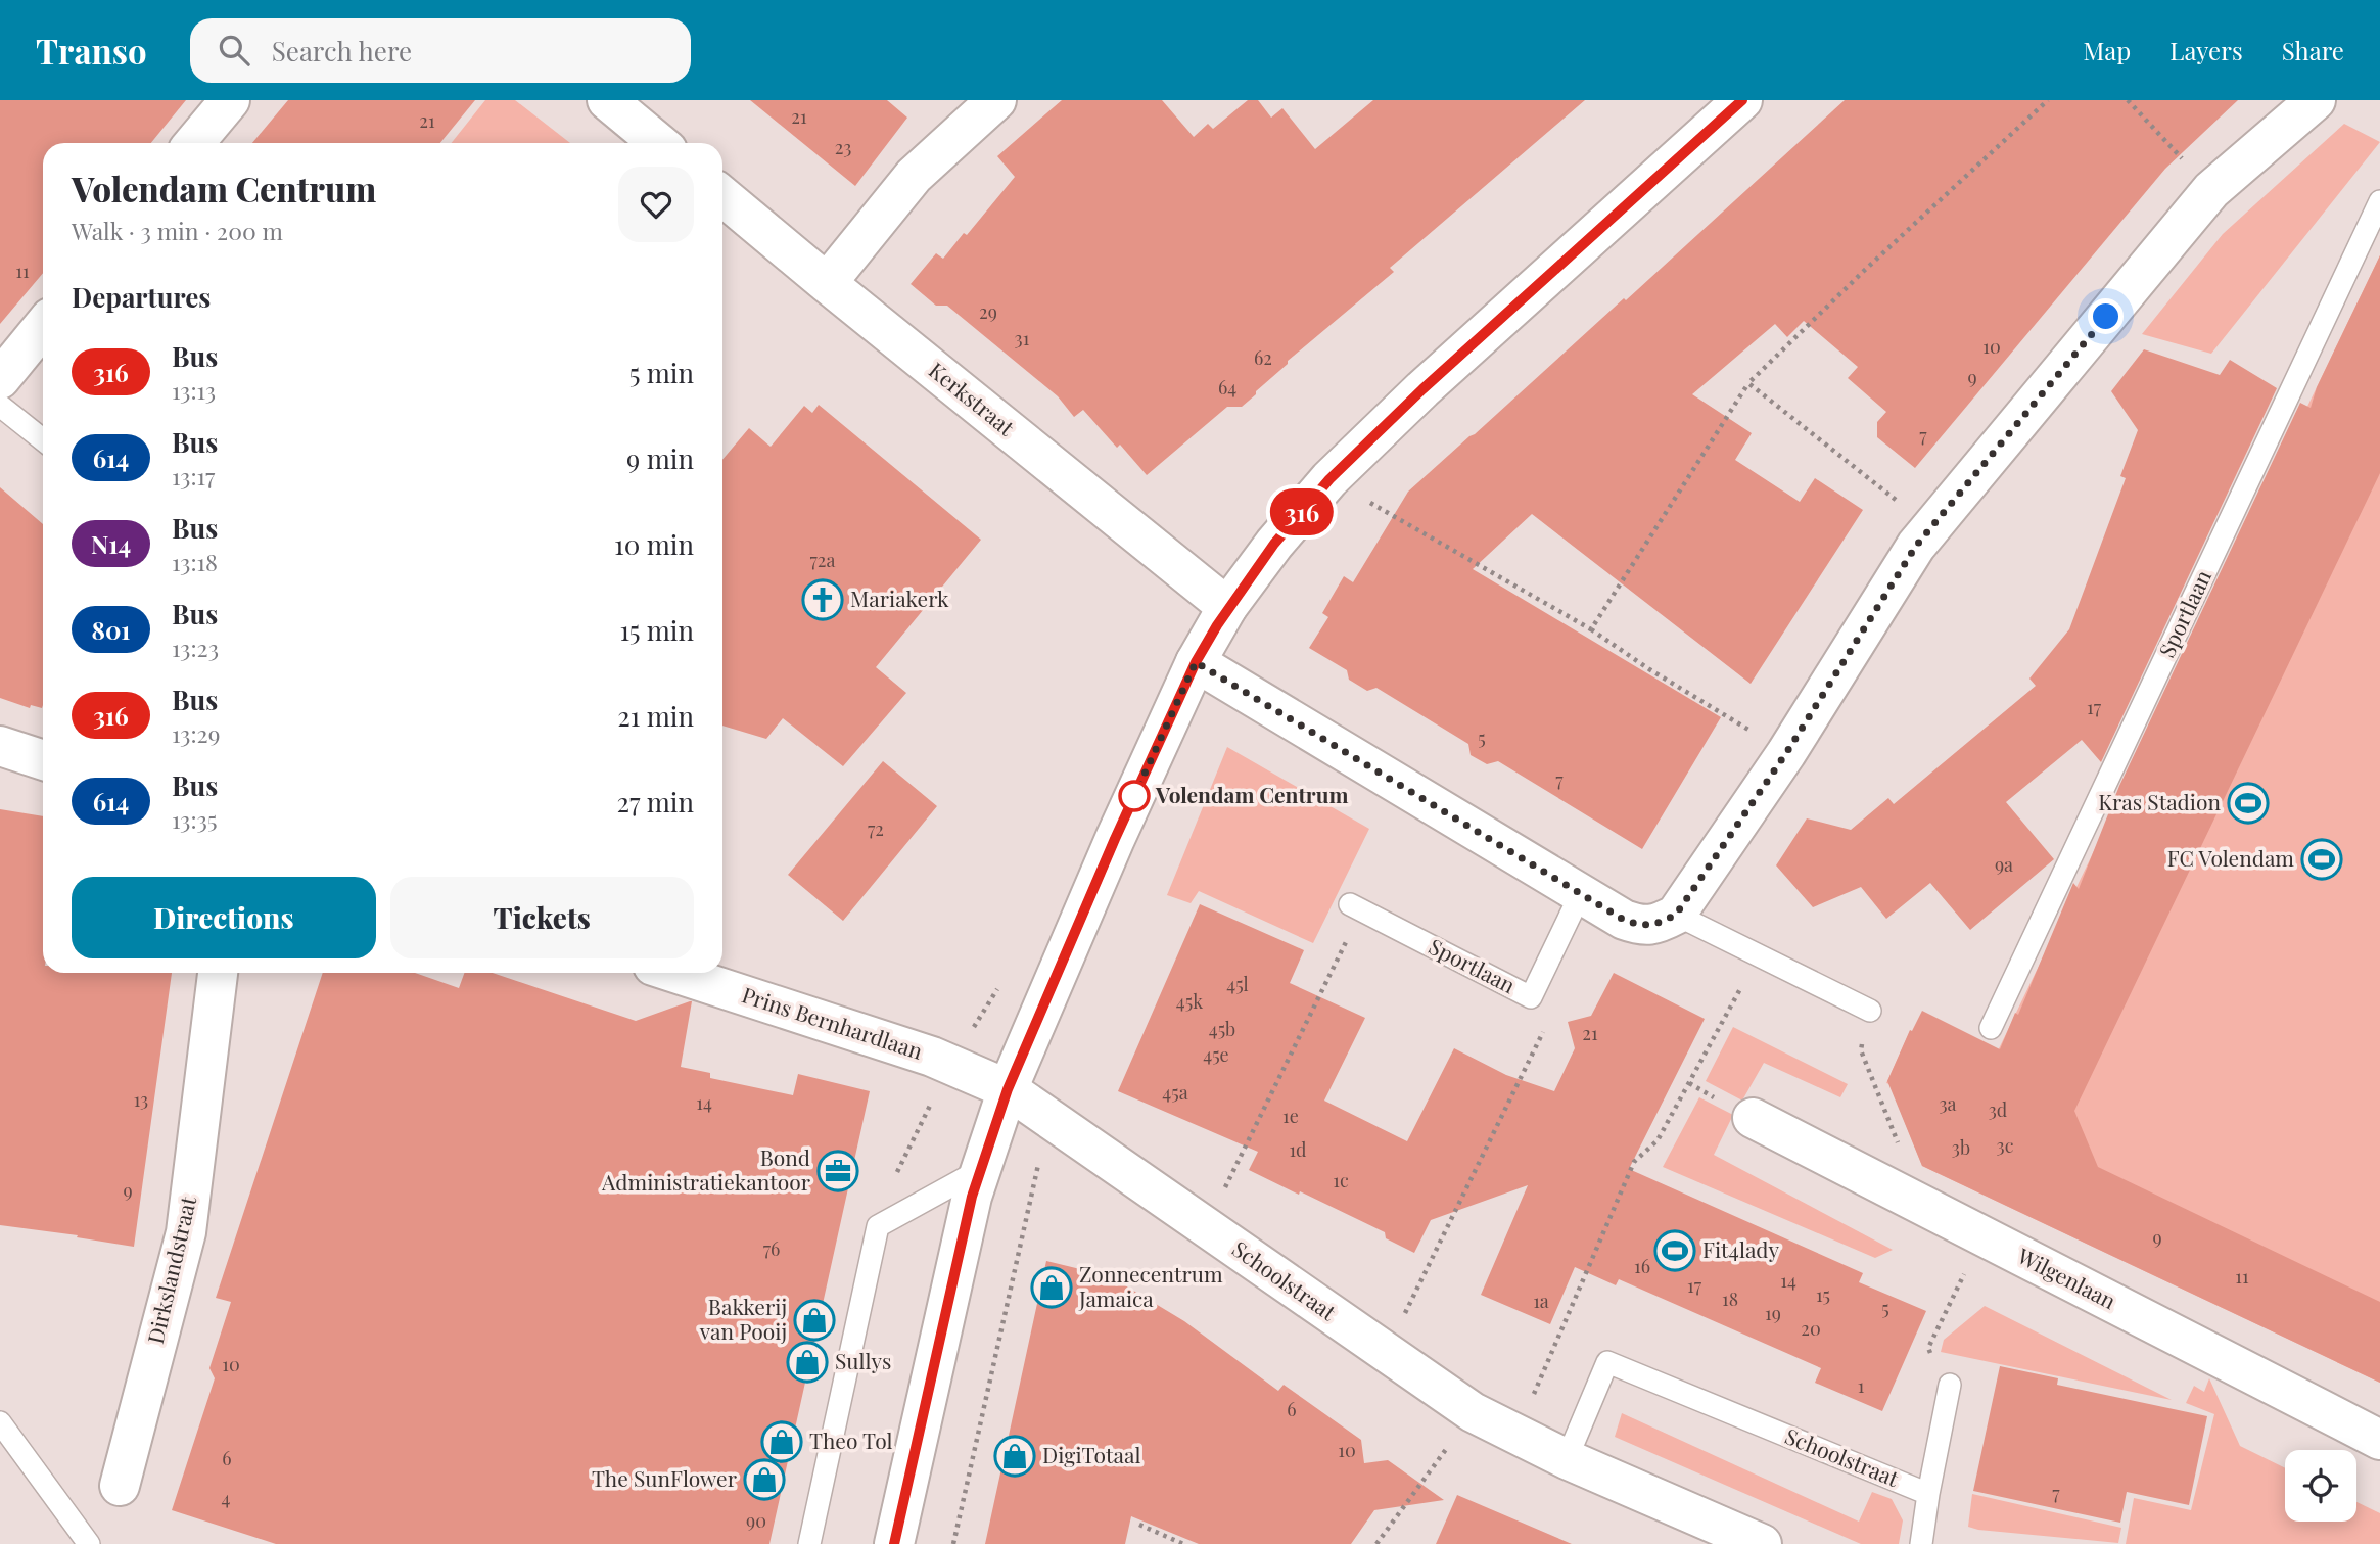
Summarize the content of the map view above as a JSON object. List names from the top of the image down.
{
  "streets": {
    "street": [
      "Kerkstraat",
      "Prins Bernhardlaan",
      "Dirkslandstraat",
      "Wilgenlaan",
      "Schoolstraat"
    ],
    "lane": ["Sportlaan"]
  },
  "crossings": [
    ["Prins Bernhardlaan", "Schoolstraat"]
  ],
  "places": {
    "church": ["Mariakerk"],
    "other": ["Volendam Centrum"],
    "sports": ["Kras Stadion", "FC Volendam", "Fit4lady"],
    "office": ["Bond Administratiekantoor"],
    "shop": [
      "Zonnecentrum Jamaica",
      "Bakkerij van Pooij",
      "Sullys",
      "Theo Tol",
      "DigiTotaal",
      "The SunFlower"
    ]
  },
  "lines": ["bus line 316"],
  "house_numbers": [
    "21",
    "21",
    "23",
    "11",
    "29",
    "31",
    "10",
    "62",
    "9",
    "64",
    "7",
    "72a",
    "17",
    "5",
    "7",
    "72",
    "9a",
    "45l",
    "45k",
    "45b",
    "21",
    "45e",
    "45a",
    "13",
    "14",
    "3a",
    "3d",
    "1e",
    "3c",
    "3b",
    "1d",
    "1c",
    "9",
    "9",
    "76",
    "16",
    "11",
    "14",
    "17",
    "15",
    "18",
    "1a",
    "5",
    "19",
    "20",
    "10",
    "1",
    "6",
    "10",
    "6",
    "7",
    "4",
    "90"
  ],
  "page": {
    "header": "Transo",
    "search": "Search here",
    "nav": ["Map", "Layers", "Share"],
    "on_map": "316",
    "heading": [
      ["Volendam Centrum", "Walk · 3 min · 200 m"],
      "Departures"
    ],
    "list": [
      {
        "mark": "316",
        "name": "Bus",
        "note": "13:13",
        "value": "5 min"
      },
      {
        "mark": "614",
        "name": "Bus",
        "note": "13:17",
        "value": "9 min"
      },
      {
        "mark": "N14",
        "name": "Bus",
        "note": "13:18",
        "value": "10 min"
      },
      {
        "mark": "801",
        "name": "Bus",
        "note": "13:23",
        "value": "15 min"
      },
      {
        "mark": "316",
        "name": "Bus",
        "note": "13:29",
        "value": "21 min"
      },
      {
        "mark": "614",
        "name": "Bus",
        "note": "13:35",
        "value": "27 min"
      }
    ],
    "buttons": ["Directions", "Tickets"]
  }
}
